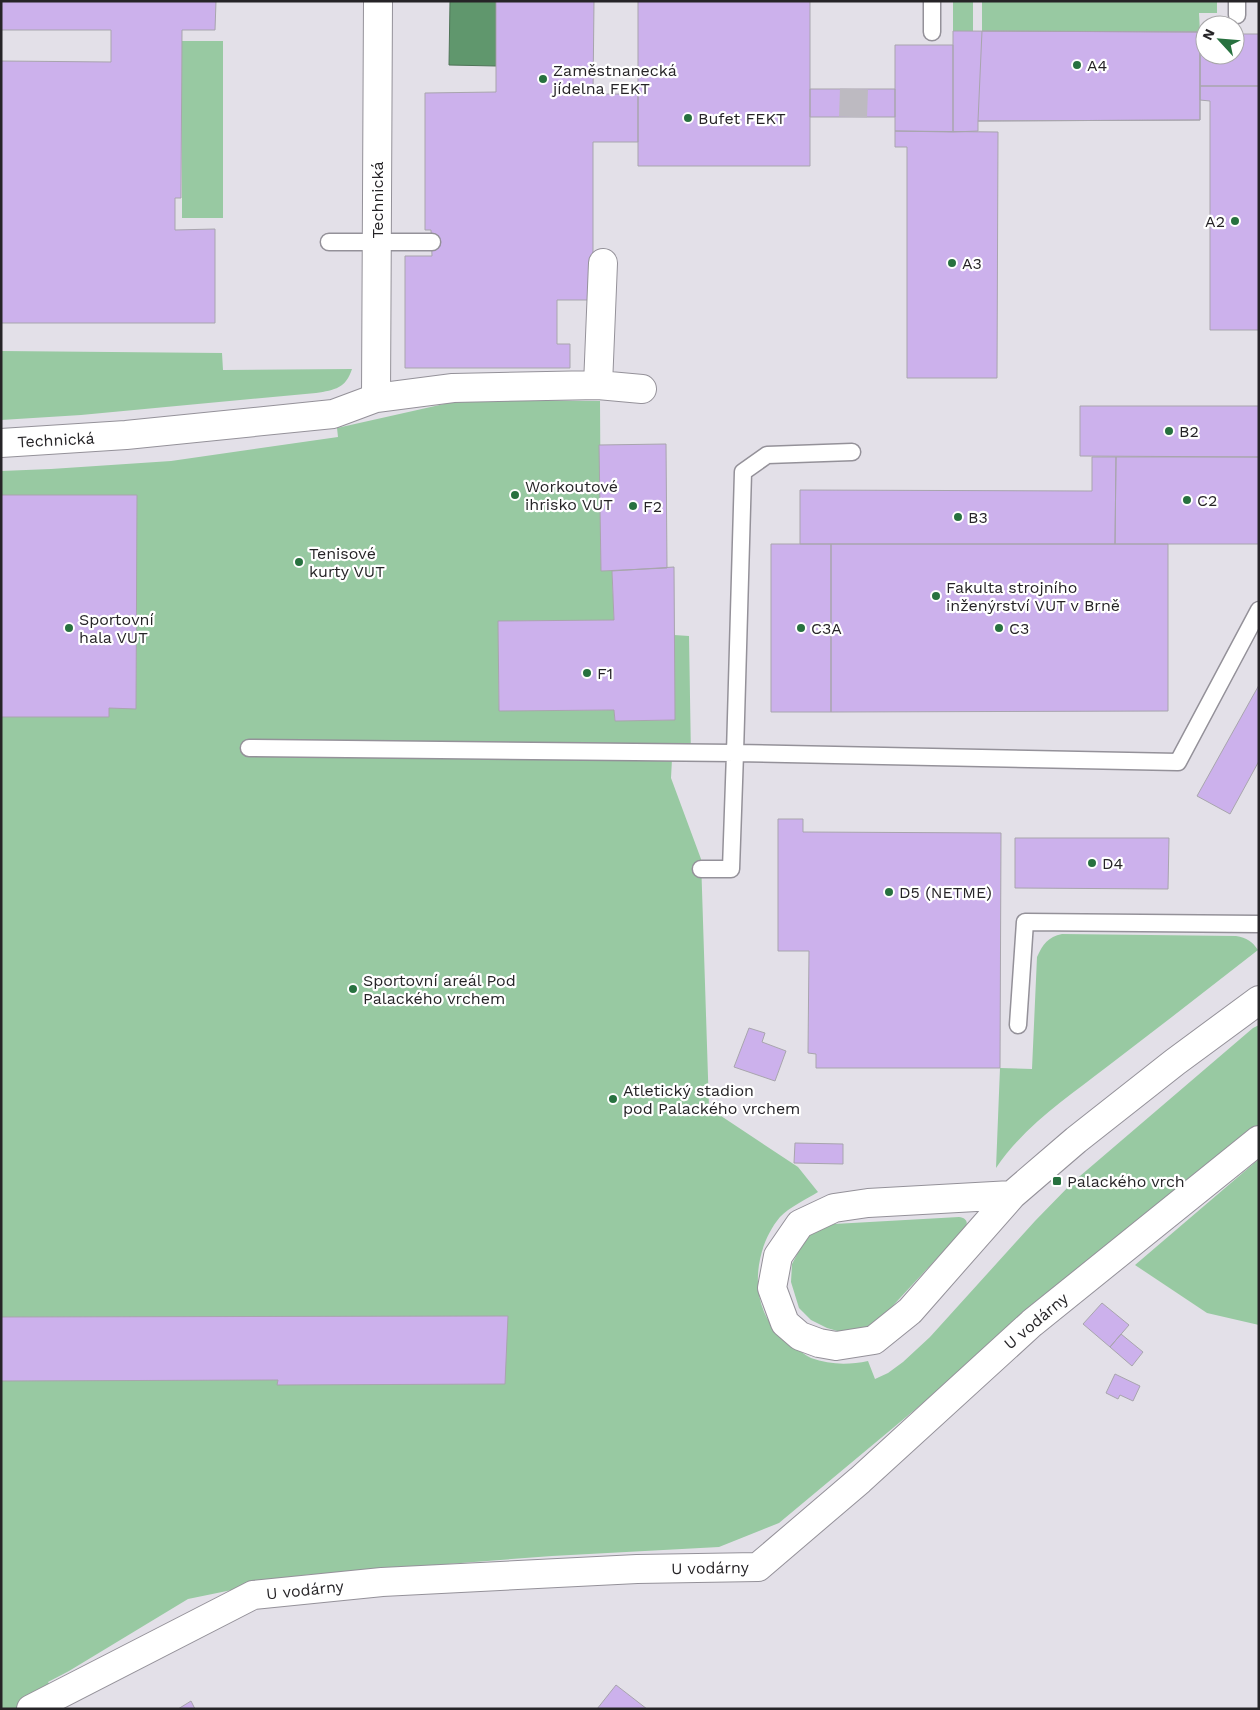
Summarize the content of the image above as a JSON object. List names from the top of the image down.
{
  "streets": {
    "street": ["Technická", "U vodárny"]
  },
  "places": {
    "other": [
      "A4",
      "Zaměstnanecká jídelna FEKT",
      "Bufet FEKT",
      "A2",
      "A3",
      "B2",
      "Workoutové ihrisko VUT",
      "C2",
      "F2",
      "B3",
      "Tenisové kurty VUT",
      "Fakulta strojního inženýrství VUT v Brně",
      "Sportovní hala VUT",
      "C3A",
      "C3",
      "F1",
      "D4",
      "D5 (NETME)",
      "Sportovní areál Pod Palackého vrchem",
      "Atletický stadion pod Palackého vrchem"
    ],
    "transit": ["Palackého vrch"]
  },
  "north": "top left"
}
